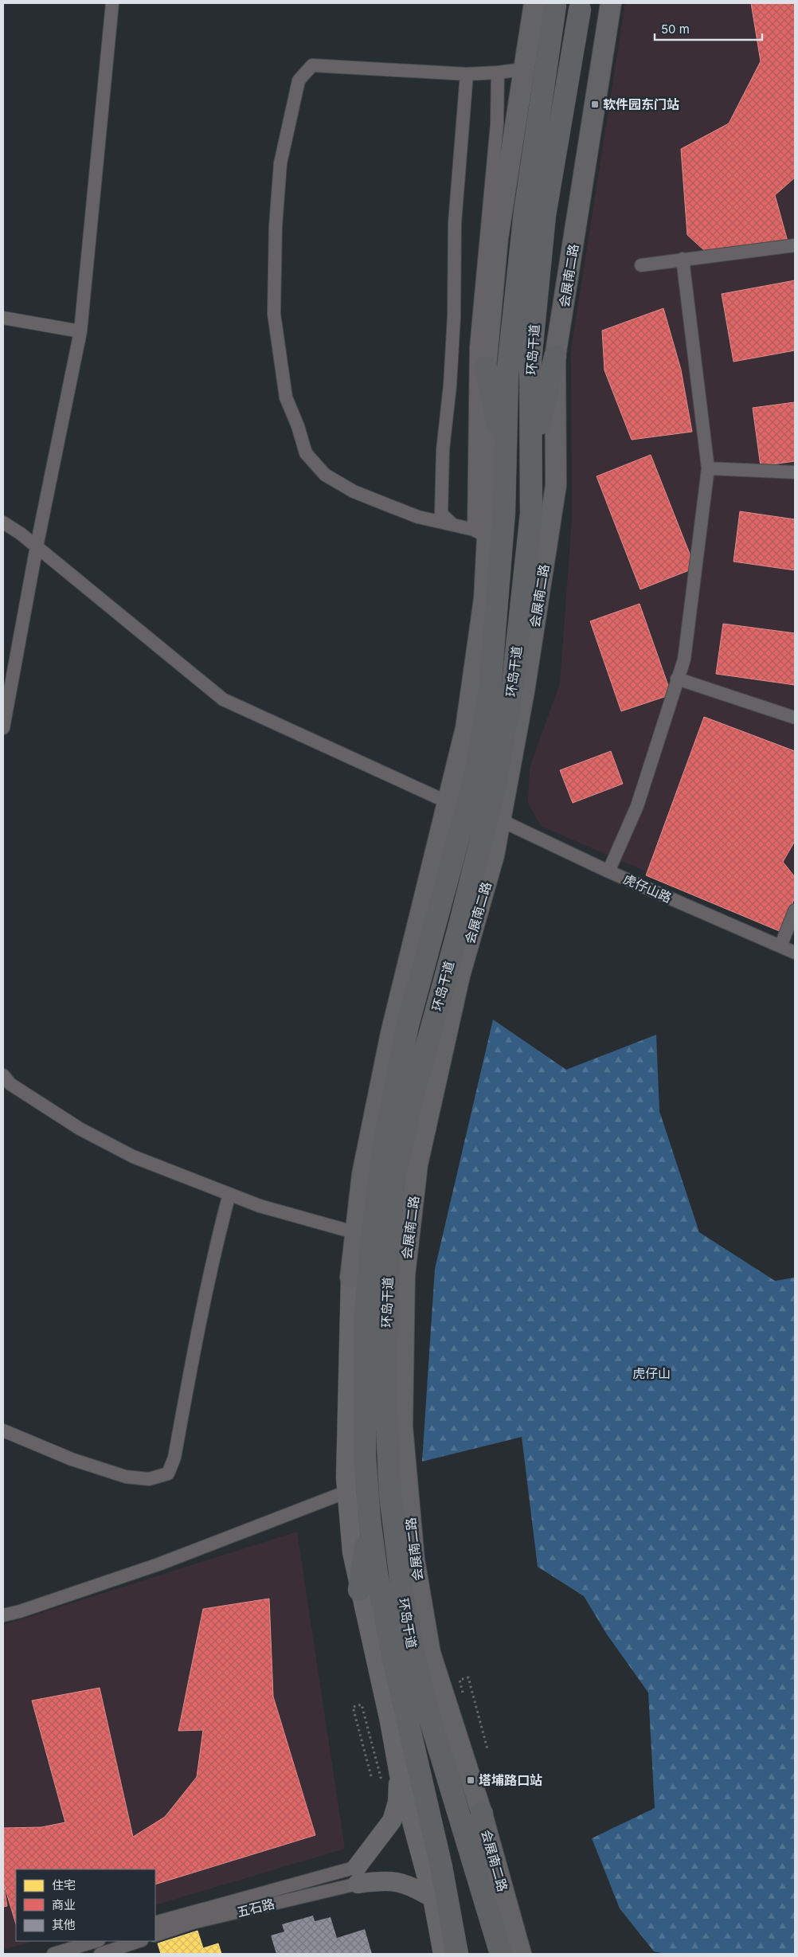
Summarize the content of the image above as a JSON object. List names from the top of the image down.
{
  "streets": {
    "highway": ["环岛干道"],
    "main road": ["会展南二路"],
    "street": ["虎仔山路", "五石路"]
  },
  "crossings": [
    ["会展南二路", "虎仔山路"]
  ],
  "parks": ["虎仔山"],
  "places": {
    "transit": ["软件园东门站", "塔埔路口站"]
  },
  "legend": ["住宅", "商业", "其他"],
  "scale_bar": "50 m"
}
